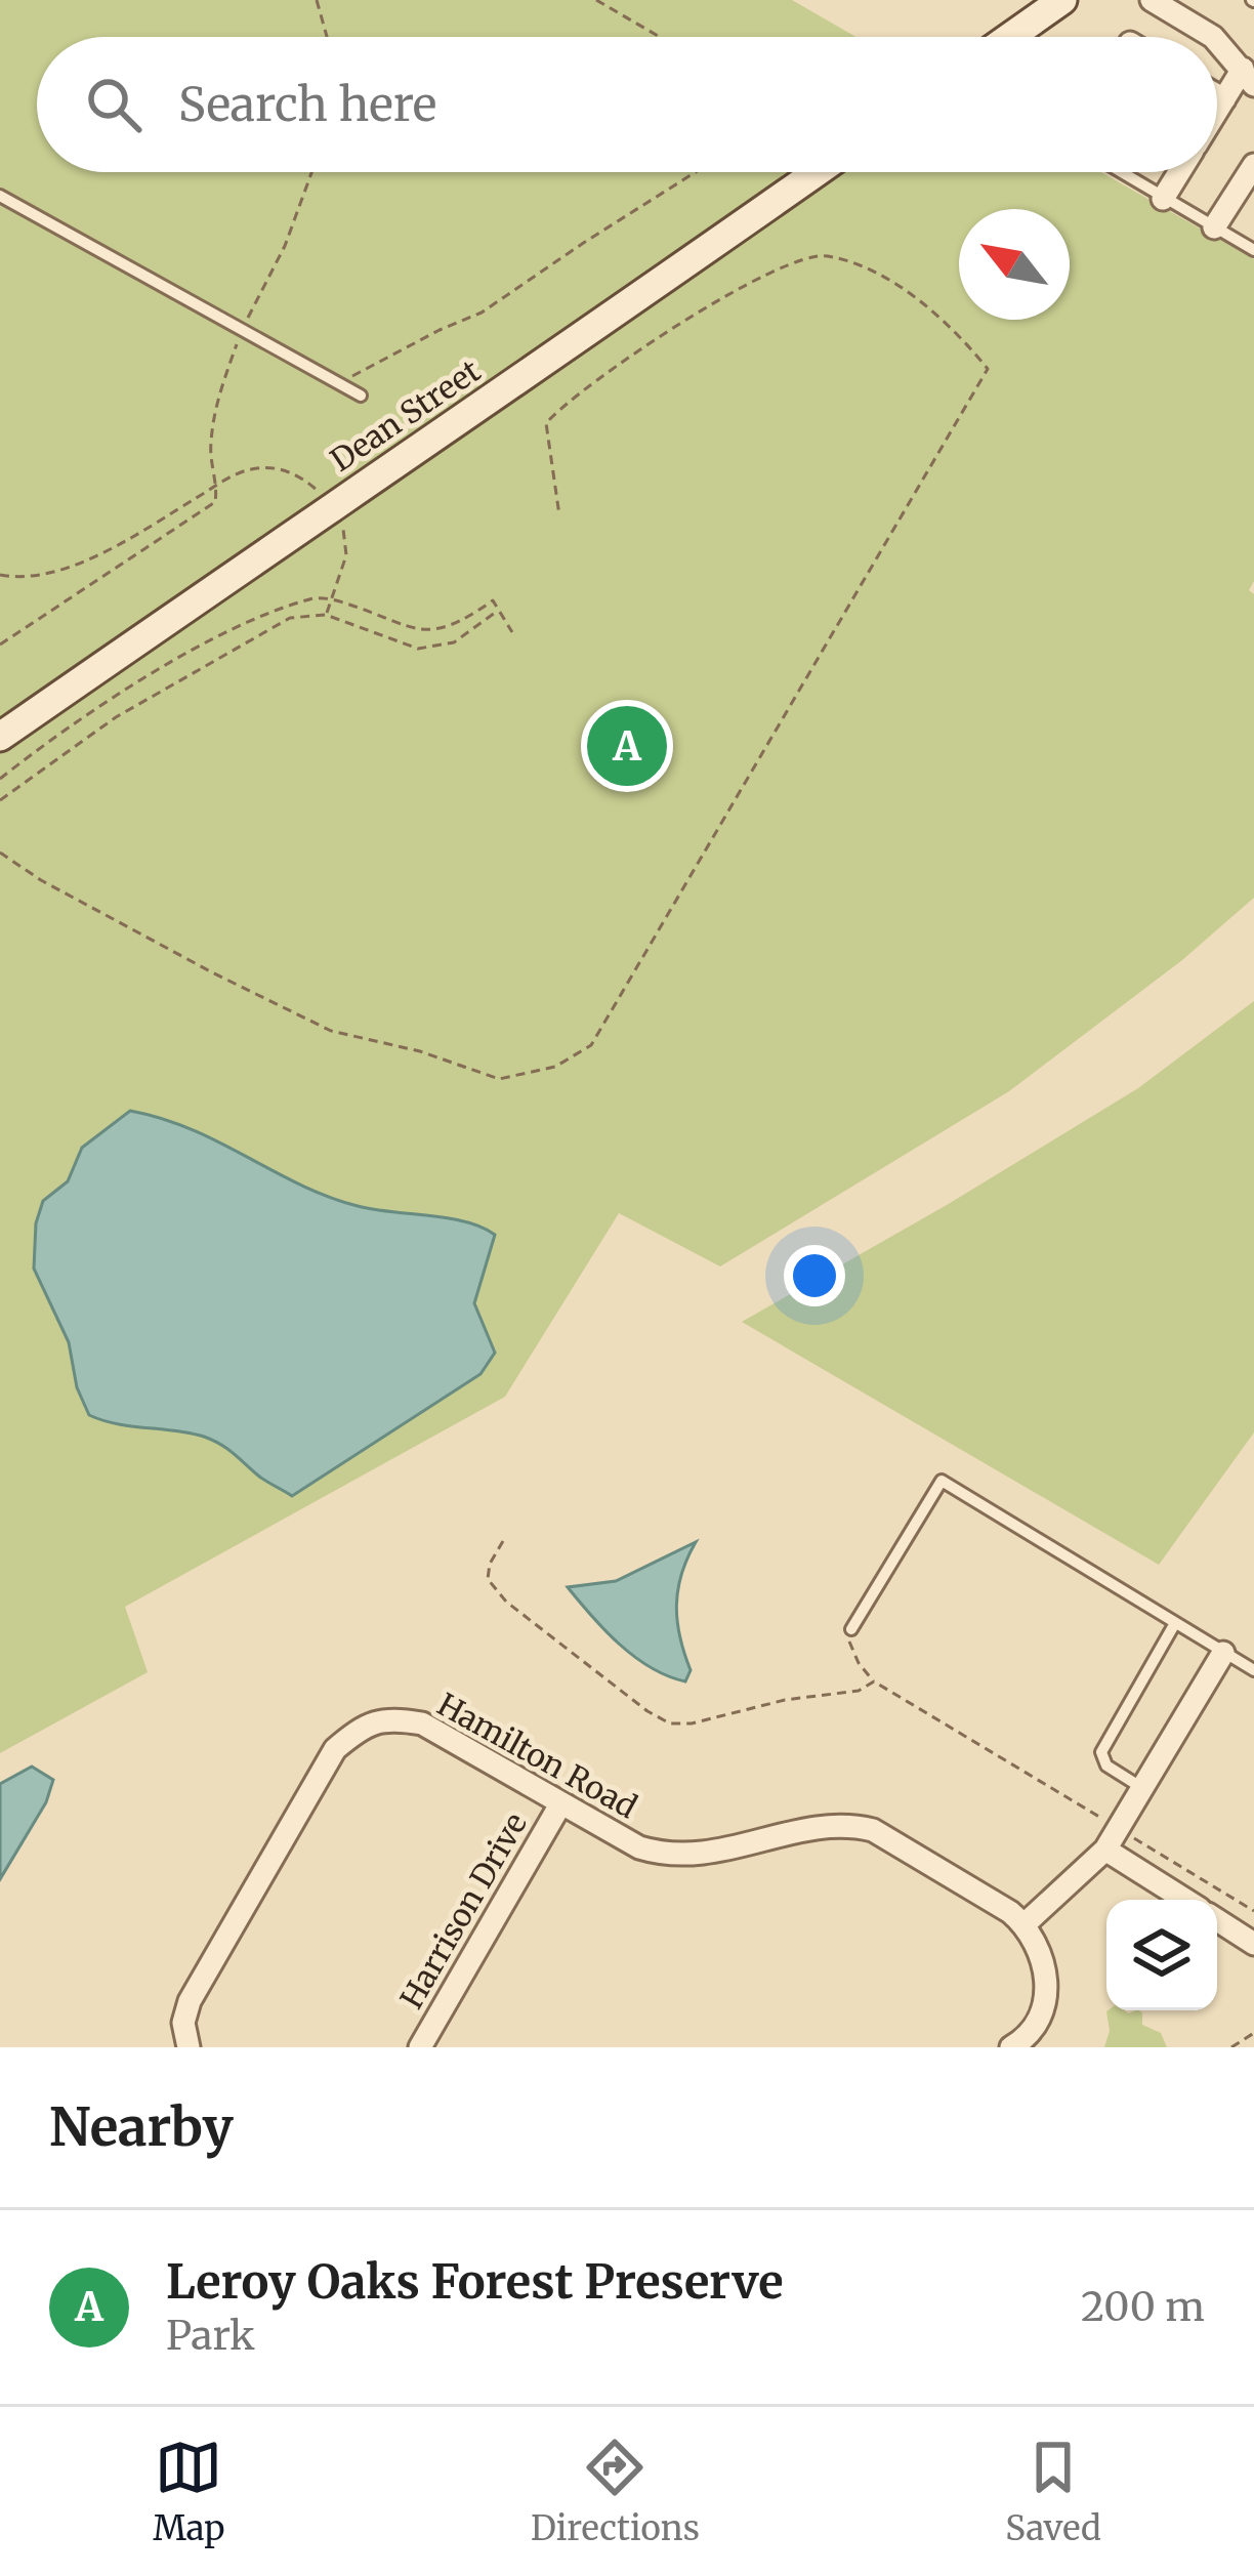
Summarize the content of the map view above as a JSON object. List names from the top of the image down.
{
  "streets": {
    "street": ["Dean Street", "Hamilton Road", "Harrison Drive"]
  },
  "crossings": [
    ["Hamilton Road", "Harrison Drive"]
  ],
  "north": "top left",
  "page": {
    "search": "Search here",
    "pins": "A",
    "heading": "Nearby",
    "list": [
      {
        "mark": "A",
        "name": "Leroy Oaks Forest Preserve",
        "note": "Park",
        "value": "200 m"
      }
    ],
    "nav": ["Map", "Directions", "Saved"]
  }
}
